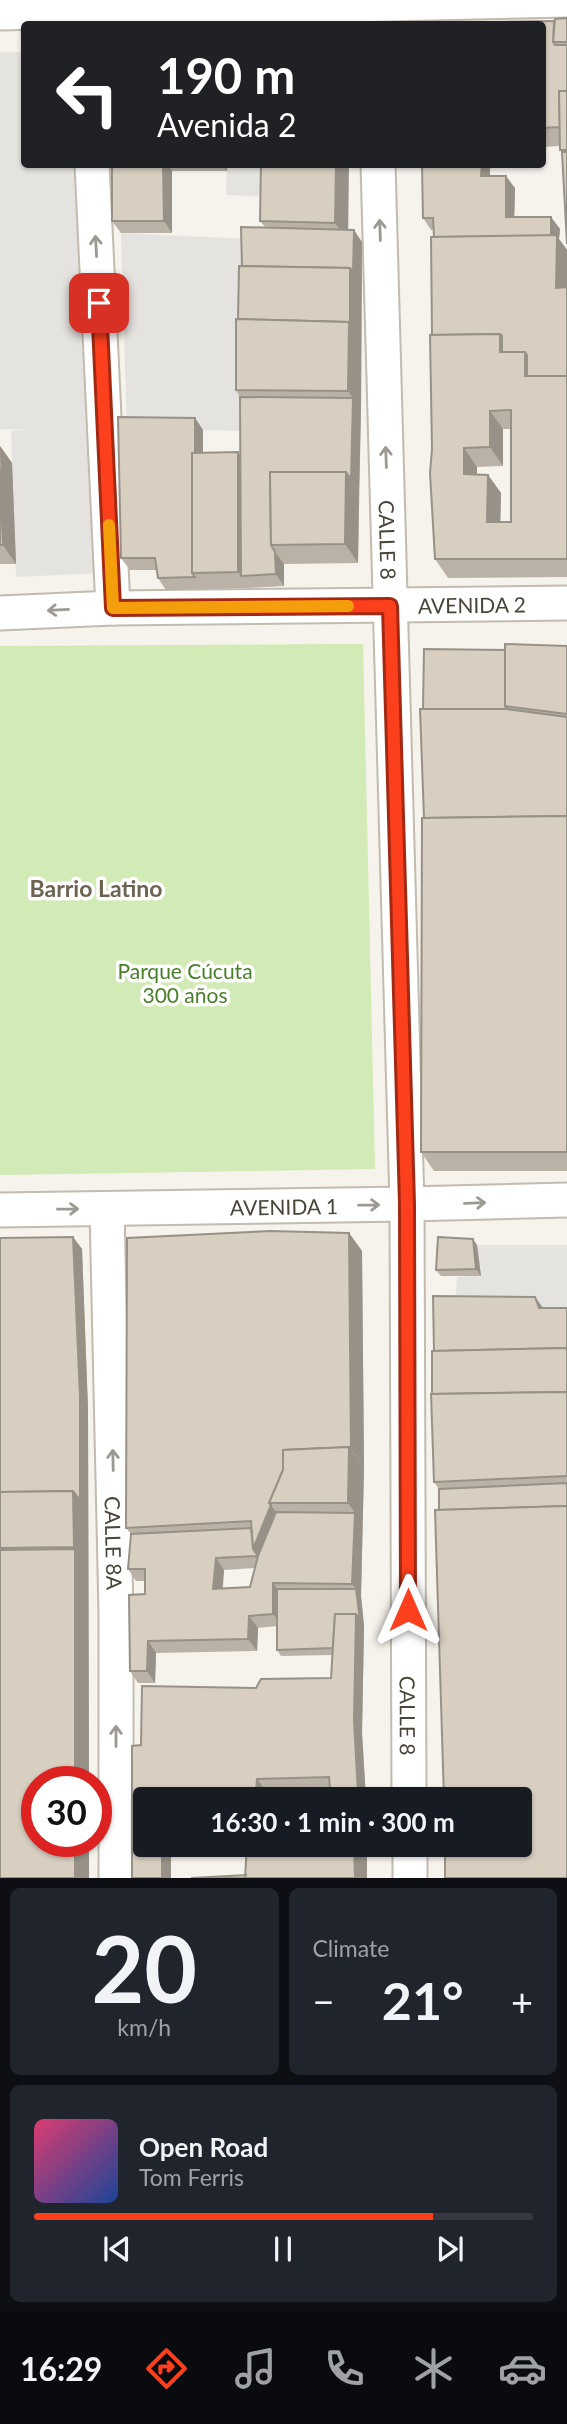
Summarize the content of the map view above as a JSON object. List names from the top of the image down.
{
  "streets": {
    "street": [
      "CALLE 8",
      "AVENIDA 2",
      "AVENIDA 1",
      "CALLE 8A"
    ]
  },
  "crossings": [
    ["CALLE 8", "AVENIDA 2"],
    ["CALLE 8", "AVENIDA 1"],
    ["AVENIDA 1", "CALLE 8A"]
  ],
  "one_way": ["AVENIDA 1", "CALLE 8A"],
  "districts": ["Barrio Latino"],
  "parks": ["Parque Cúcuta 300 años"],
  "page": {
    "turn": ["190 m", "Avenida 2"],
    "limit": "30",
    "trip": "16:30 · 1 min · 300 m",
    "tile": [
      ["20", "km/h"],
      "Climate"
    ],
    "heat": ["−", "21°", "+"],
    "song": ["Open Road", "Tom Ferris"],
    "tabs": "16:29"
  }
}
